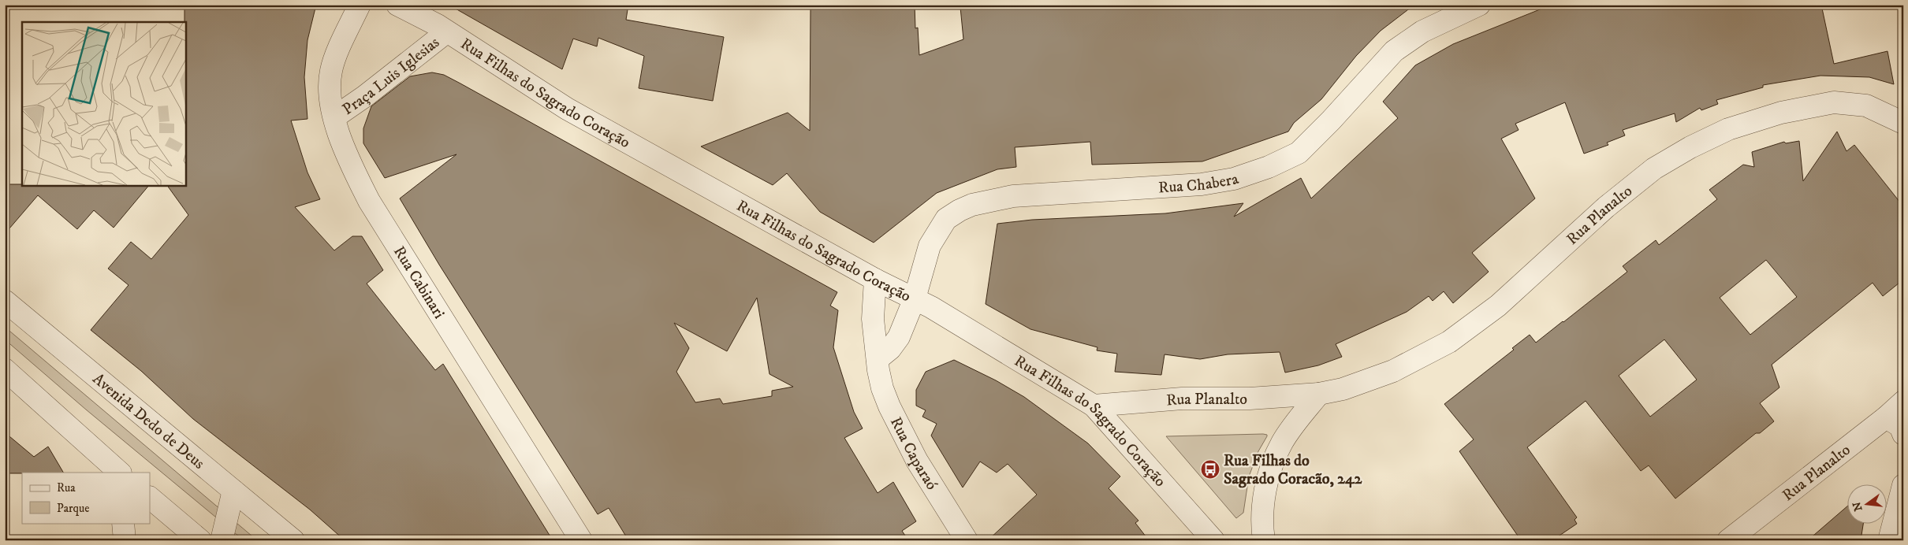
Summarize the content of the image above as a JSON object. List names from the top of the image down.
{
  "streets": {
    "street": [
      "Praça Luis Iglesias",
      "Rua Filhas do Sagrado Coração",
      "Rua Chabera",
      "Rua Planalto",
      "Rua Cabinari",
      "Avenida Dedo de Deus",
      "Rua Caparaó"
    ]
  },
  "crossings": [
    ["Praça Luis Iglesias", "Rua Filhas do Sagrado Coração"],
    ["Praça Luis Iglesias", "Rua Cabinari"],
    ["Rua Filhas do Sagrado Coração", "Rua Chabera"],
    ["Rua Filhas do Sagrado Coração", "Rua Planalto"],
    ["Rua Filhas do Sagrado Coração", "Rua Caparaó"]
  ],
  "places": {
    "bus stop": ["Rua Filhas do Sagrado Coracão, 242"]
  },
  "legend": ["Rua", "Parque"],
  "north": "left"
}
